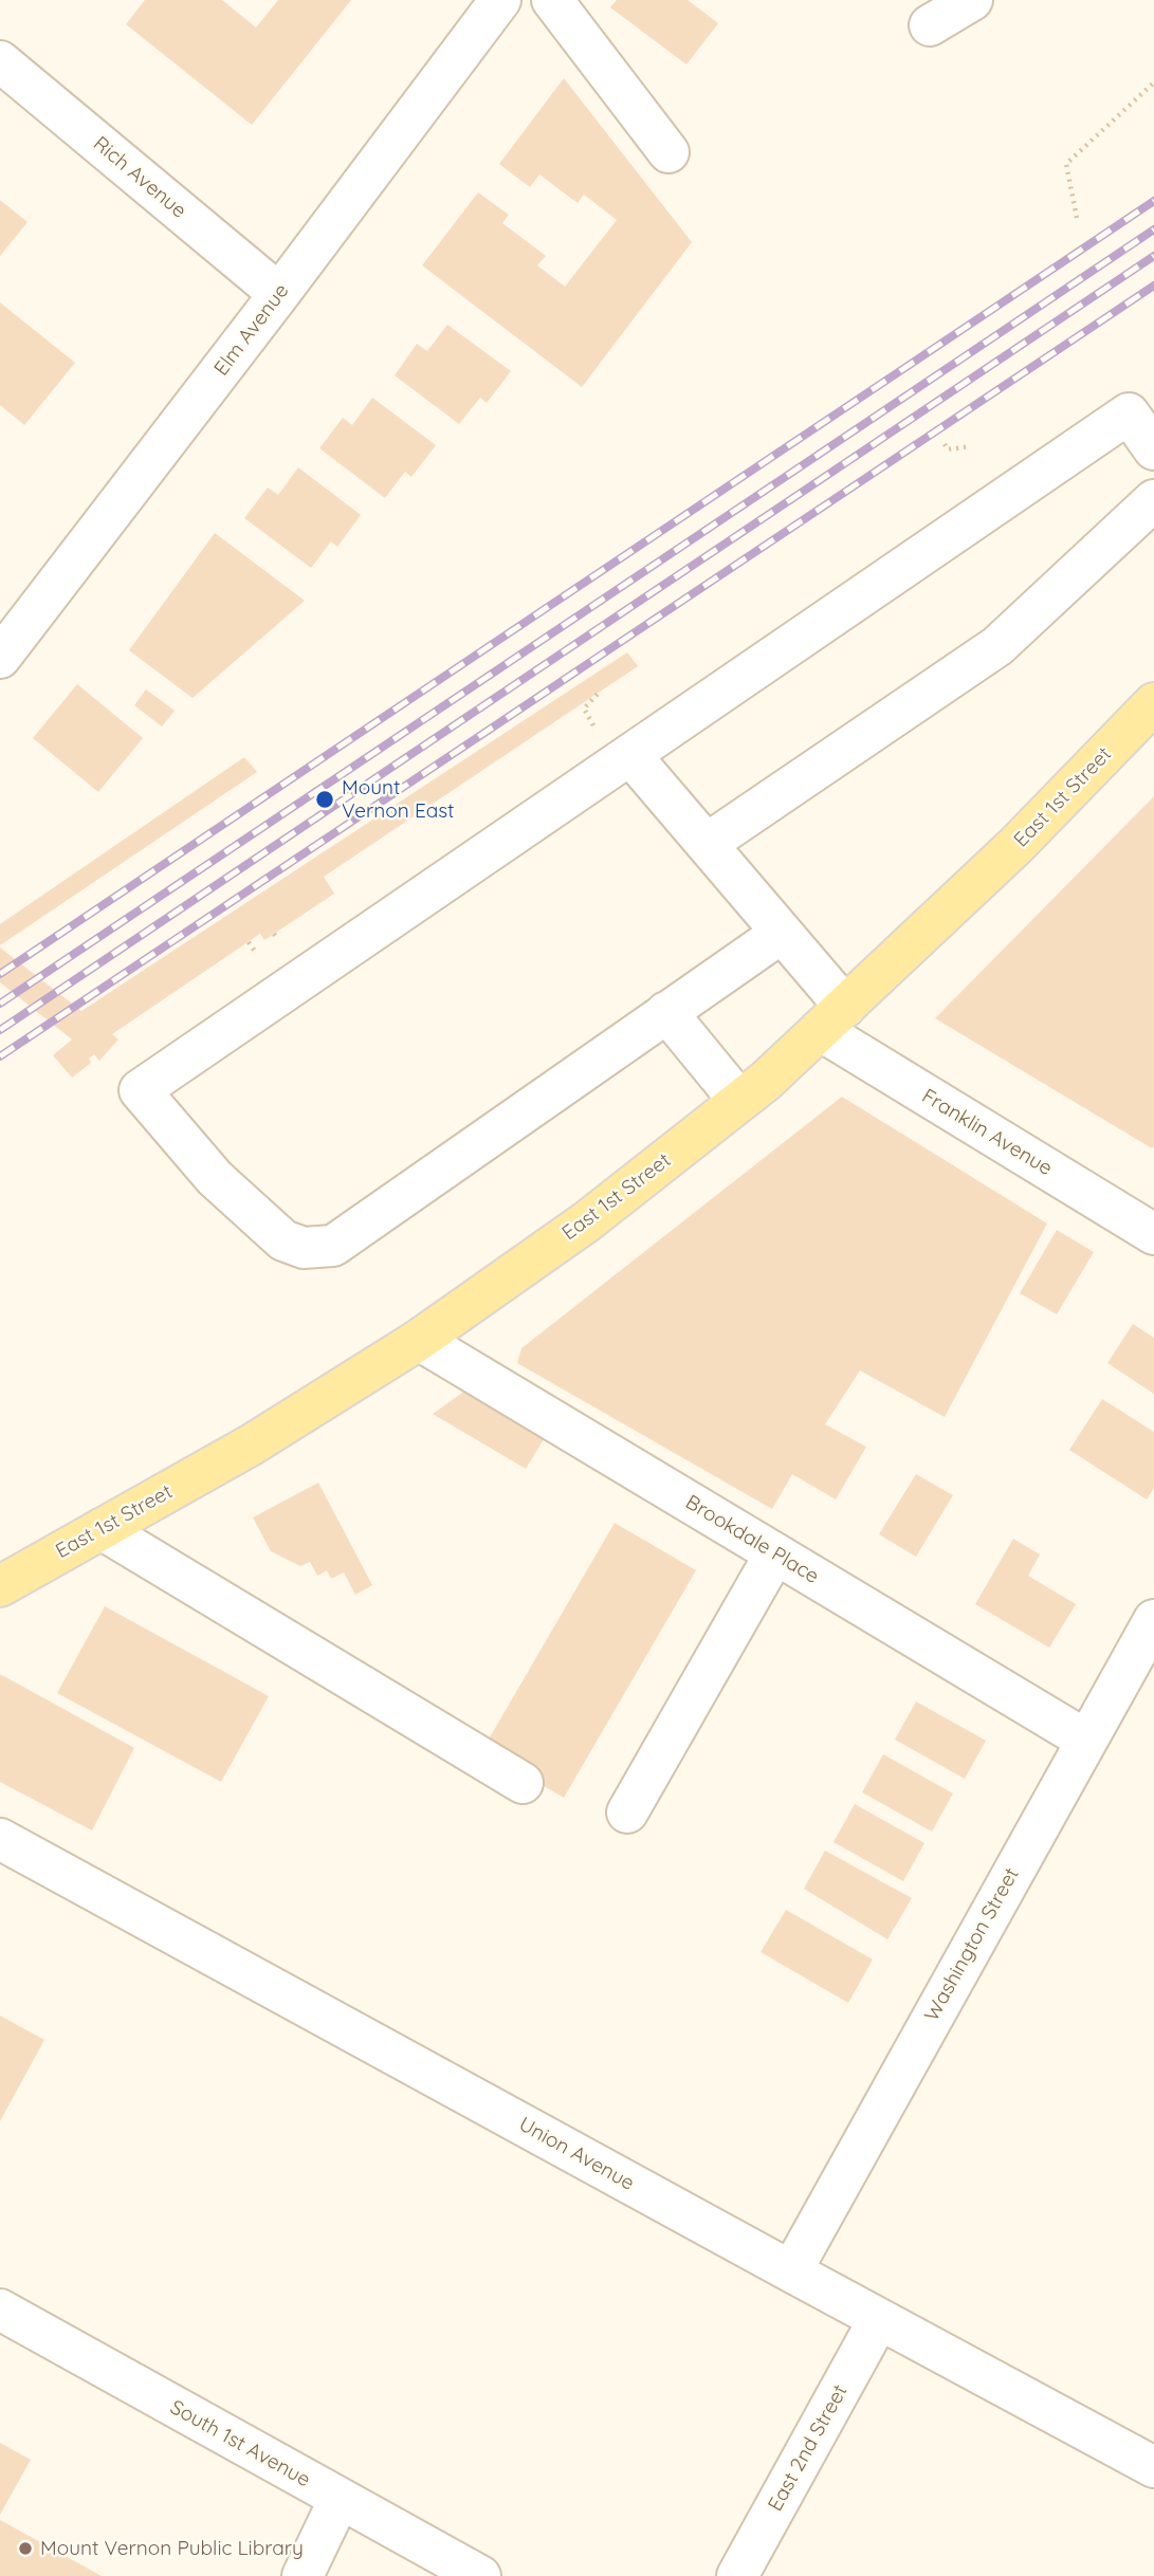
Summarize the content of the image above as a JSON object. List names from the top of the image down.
{
  "streets": {
    "main road": ["East 1st Street"],
    "street": [
      "Rich Avenue",
      "Elm Avenue",
      "Franklin Avenue",
      "Brookdale Place",
      "Washington Street",
      "Union Avenue",
      "South 1st Avenue",
      "East 2nd Street"
    ]
  },
  "crossings": [
    ["Rich Avenue", "Elm Avenue"],
    ["East 1st Street", "Franklin Avenue"],
    ["East 1st Street", "Brookdale Place"],
    ["Brookdale Place", "Washington Street"],
    ["Washington Street", "Union Avenue"],
    ["Union Avenue", "East 2nd Street"]
  ],
  "places": ["Mount Vernon East", "Mount Vernon Public Library"]
}
